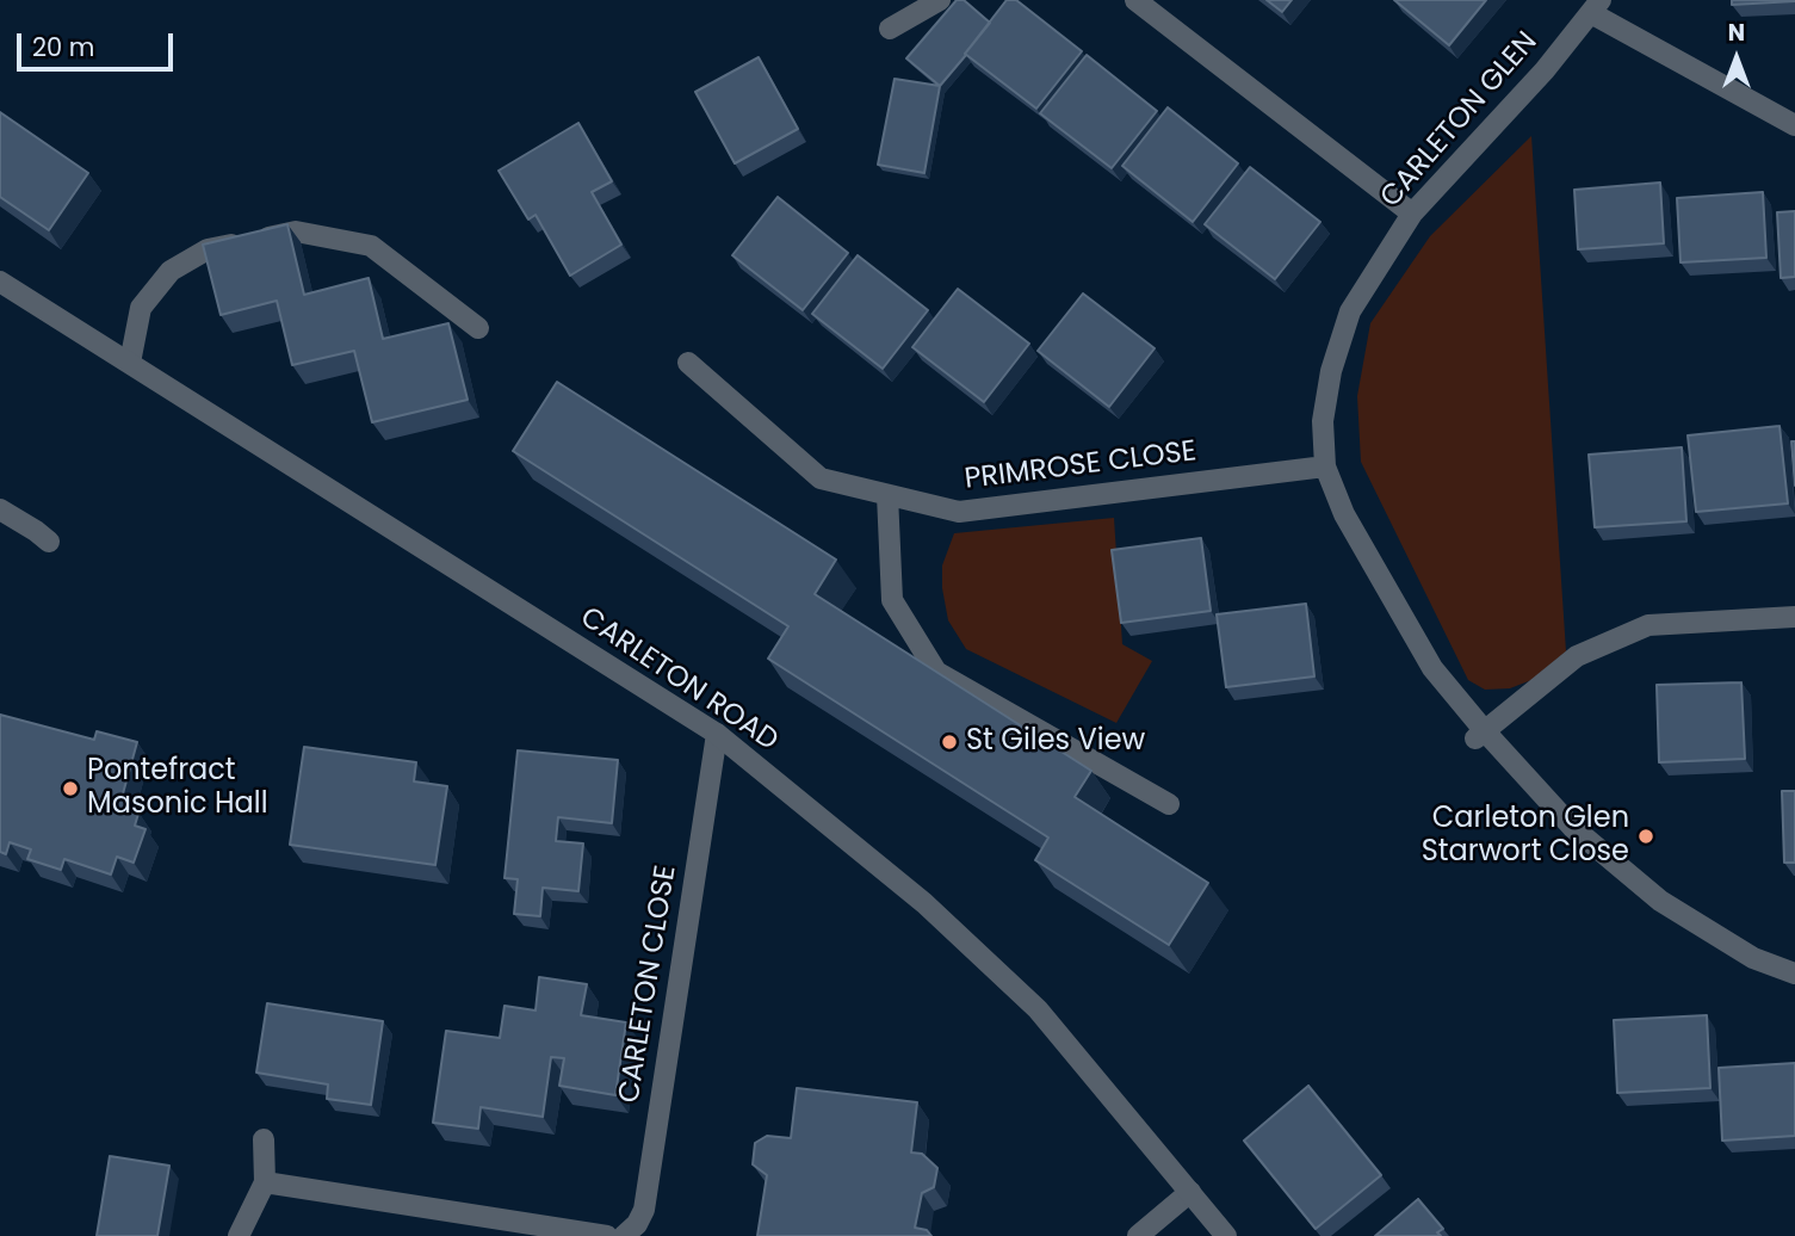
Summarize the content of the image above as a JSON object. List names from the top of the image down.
{
  "streets": {
    "street": [
      "CARLETON GLEN",
      "PRIMROSE CLOSE",
      "CARLETON ROAD",
      "CARLETON CLOSE"
    ]
  },
  "crossings": [
    ["CARLETON GLEN", "PRIMROSE CLOSE"],
    ["CARLETON ROAD", "CARLETON CLOSE"]
  ],
  "places": ["St Giles View", "Pontefract Masonic Hall", "Carleton Glen Starwort Close"],
  "scale_bar": "20 m",
  "north": "top"
}
